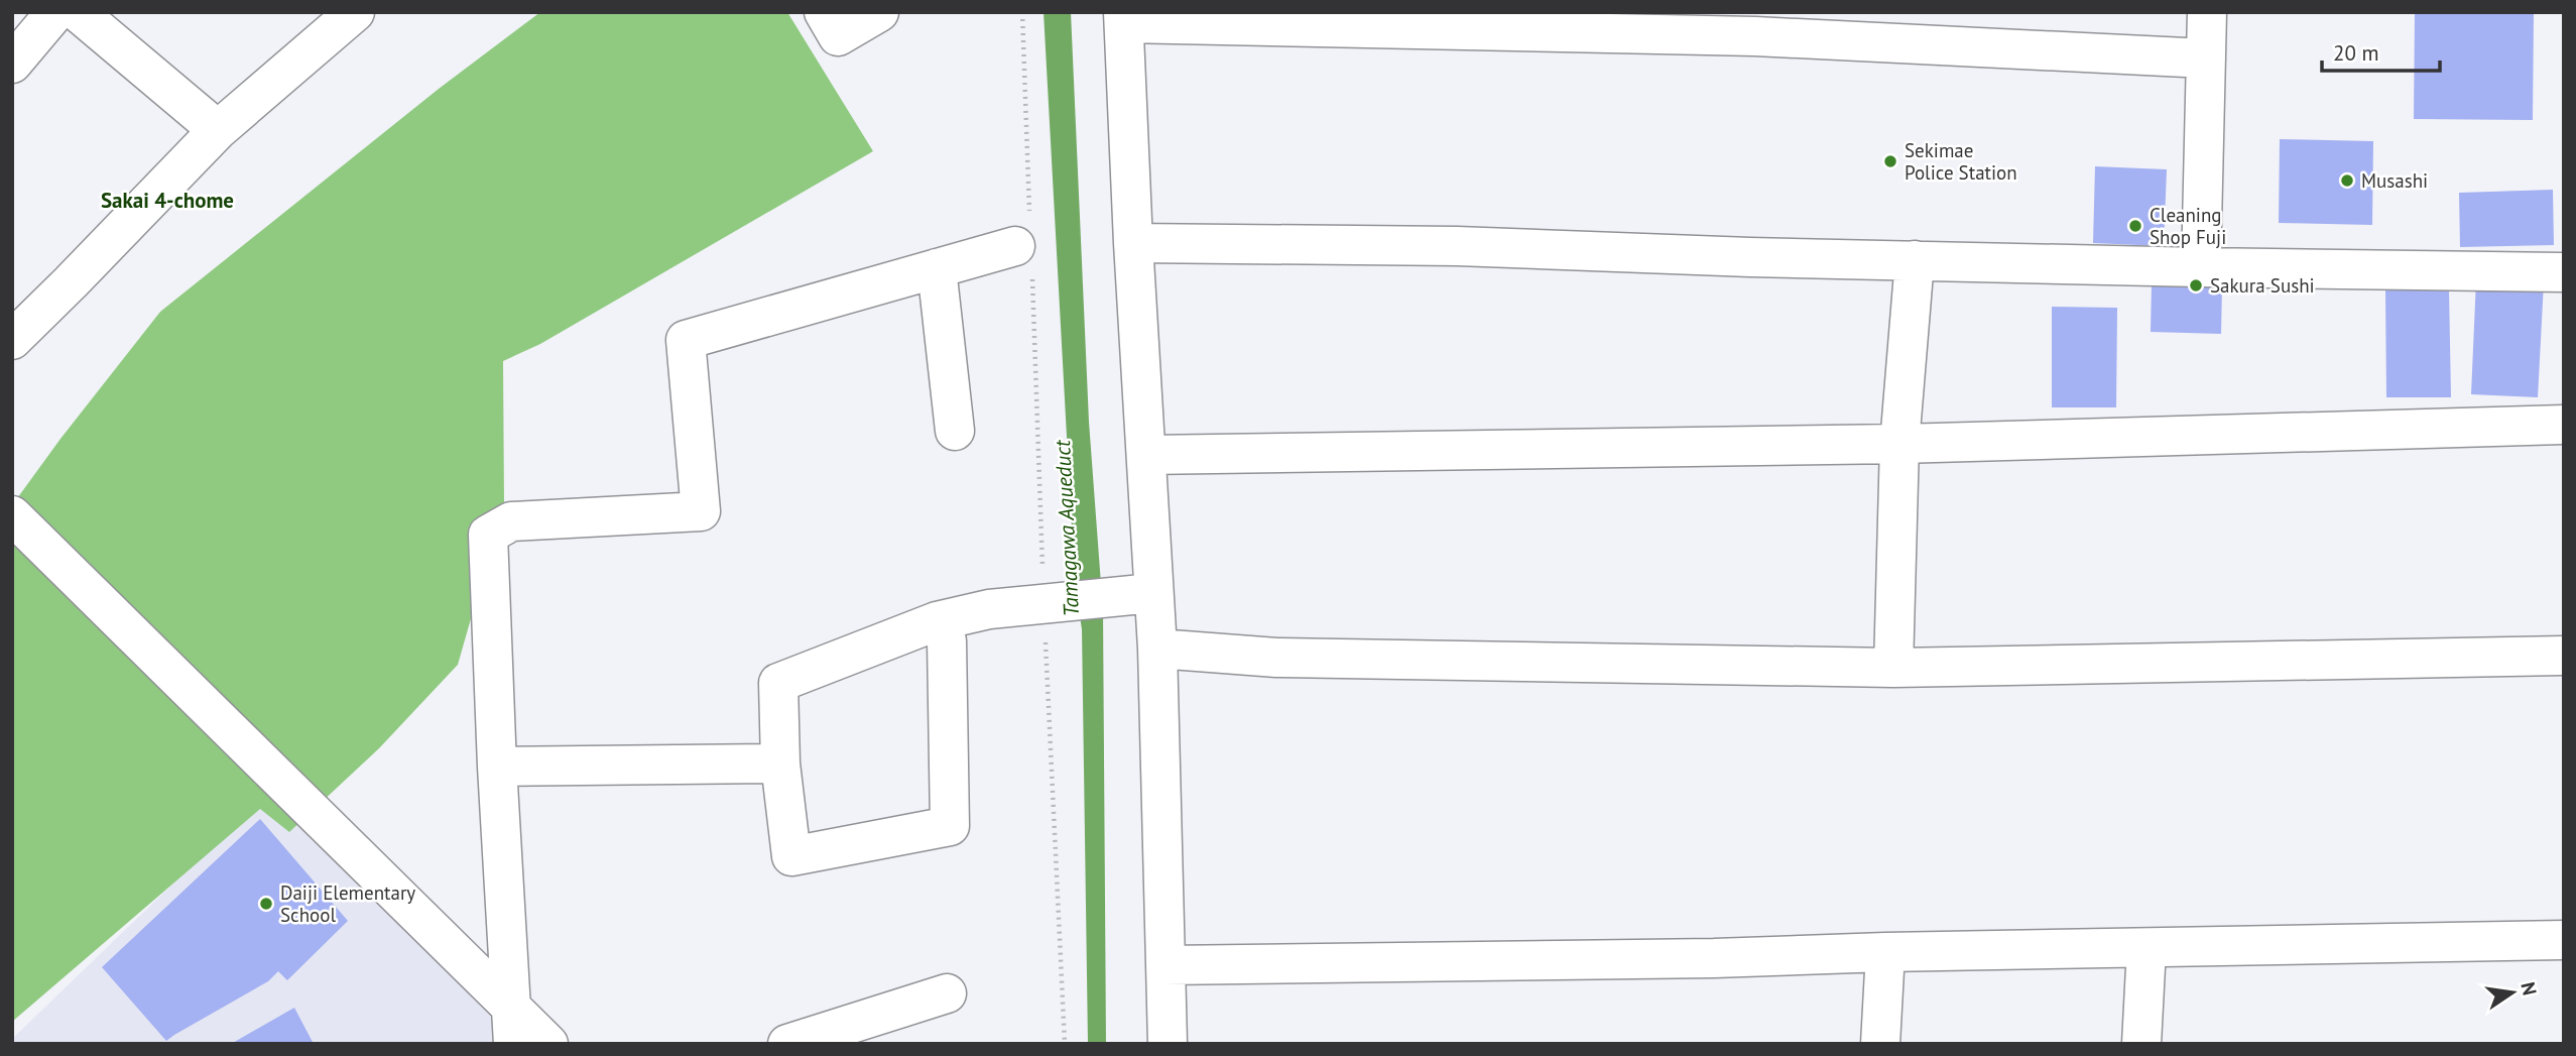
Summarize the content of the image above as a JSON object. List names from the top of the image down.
{
  "districts": ["Sakai 4-chome"],
  "water": ["Tamagawa Aqueduct"],
  "places": [
    "Sekimae Police Station",
    "Musashi",
    "Cleaning Shop Fuji",
    "Sakura Sushi",
    "Daiji Elementary School"
  ],
  "scale_bar": "20 m",
  "north": "right"
}
